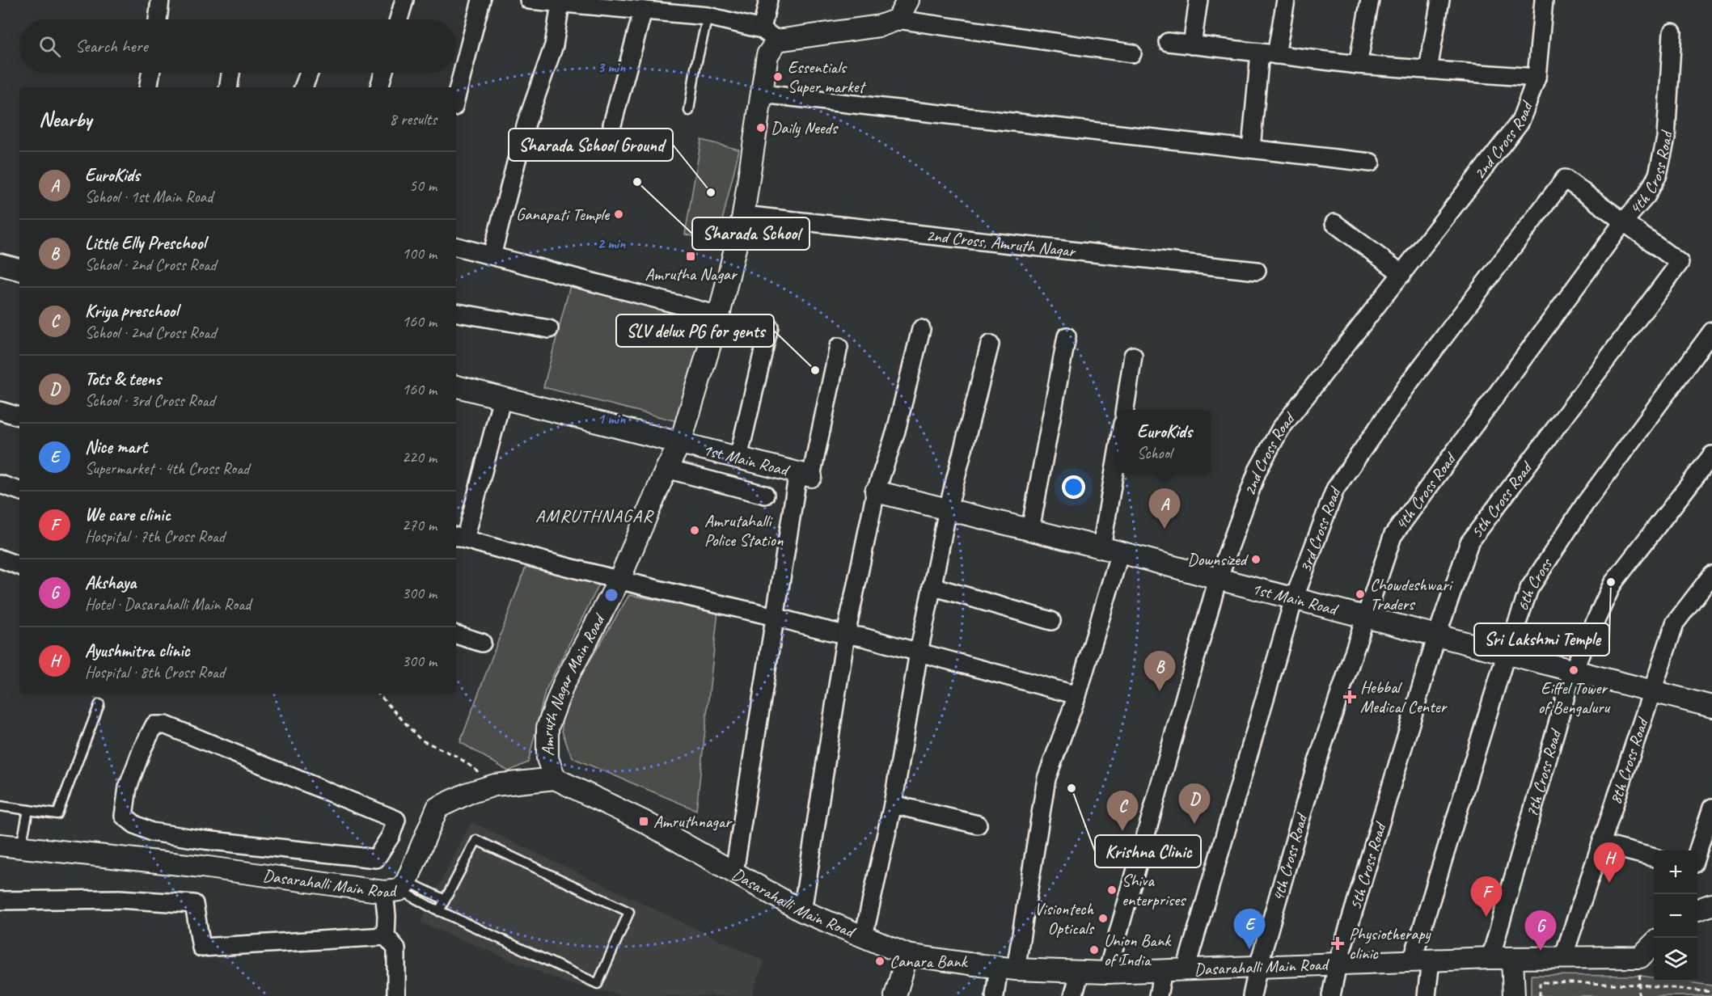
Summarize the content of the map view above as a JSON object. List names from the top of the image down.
{
  "streets": {
    "street": [
      "2nd Cross Road",
      "4th Cross Road",
      "2nd Cross, Amruth Nagar",
      "1st Main Road",
      "5th Cross Road",
      "3rd Cross Road",
      "6th Cross",
      "Amruth Nagar Main Road",
      "8th Cross Road",
      "7th Cross Road",
      "Dasarahalli Main Road"
    ]
  },
  "crossings": [
    ["2nd Cross Road", "1st Main Road"],
    ["2nd Cross Road", "Dasarahalli Main Road"],
    ["4th Cross Road", "1st Main Road"],
    ["4th Cross Road", "5th Cross Road"],
    ["4th Cross Road", "Dasarahalli Main Road"],
    ["2nd Cross, Amruth Nagar", "Amruth Nagar Main Road"],
    ["1st Main Road", "5th Cross Road"],
    ["1st Main Road", "3rd Cross Road"],
    ["1st Main Road", "6th Cross"],
    ["1st Main Road", "Amruth Nagar Main Road"],
    ["1st Main Road", "8th Cross Road"],
    ["1st Main Road", "7th Cross Road"],
    ["5th Cross Road", "3rd Cross Road"],
    ["5th Cross Road", "Dasarahalli Main Road"],
    ["3rd Cross Road", "Dasarahalli Main Road"],
    ["6th Cross", "Dasarahalli Main Road"],
    ["Amruth Nagar Main Road", "Dasarahalli Main Road"],
    ["8th Cross Road", "Dasarahalli Main Road"],
    ["7th Cross Road", "Dasarahalli Main Road"]
  ],
  "districts": ["AMRUTHNAGAR"],
  "places": {
    "other": [
      "Essentials Super market",
      "Daily Needs",
      "Sharada School",
      "Sharada School Ground",
      "Ganapati Temple",
      "SLV delux PG for gents",
      "Amrutahalli Police Station",
      "Downsized",
      "Sri Lakshmi Temple",
      "Chowdeshwari Traders",
      "Eiffel Tower of Bengaluru",
      "Krishna Clinic",
      "Shiva enterprises",
      "Visiontech Opticals",
      "Union Bank of India",
      "Canara Bank"
    ],
    "transit": ["Amrutha Nagar", "Amruthnagar"],
    "health": ["Hebbal Medical Center", "Physiotherapy clinic"]
  },
  "page": {
    "search": "Search here",
    "heading": ["Nearby", "8 results"],
    "list": [
      {
        "mark": "A",
        "name": "EuroKids",
        "note": "School · 1st Main Road",
        "value": "50 m"
      },
      {
        "mark": "B",
        "name": "Little Elly Preschool",
        "note": "School · 2nd Cross Road",
        "value": "100 m"
      },
      {
        "mark": "C",
        "name": "Kriya preschool",
        "note": "School · 2nd Cross Road",
        "value": "160 m"
      },
      {
        "mark": "D",
        "name": "Tots & teens",
        "note": "School · 3rd Cross Road",
        "value": "160 m"
      },
      {
        "mark": "E",
        "name": "Nice mart",
        "note": "Supermarket · 4th Cross Road",
        "value": "220 m"
      },
      {
        "mark": "F",
        "name": "We care clinic",
        "note": "Hospital · 7th Cross Road",
        "value": "270 m"
      },
      {
        "mark": "G",
        "name": "Akshaya",
        "note": "Hotel · Dasarahalli Main Road",
        "value": "300 m"
      },
      {
        "mark": "H",
        "name": "Ayushmitra clinic",
        "note": "Hospital · 8th Cross Road",
        "value": "300 m"
      }
    ],
    "popup": ["EuroKids", "School"],
    "pins": [
      "A",
      "B",
      "D",
      "C",
      "H",
      "F",
      "E",
      "G"
    ],
    "map_buttons": ["+", "−"]
  },
  "rings": ["3 min", "2 min", "1 min"]
}
